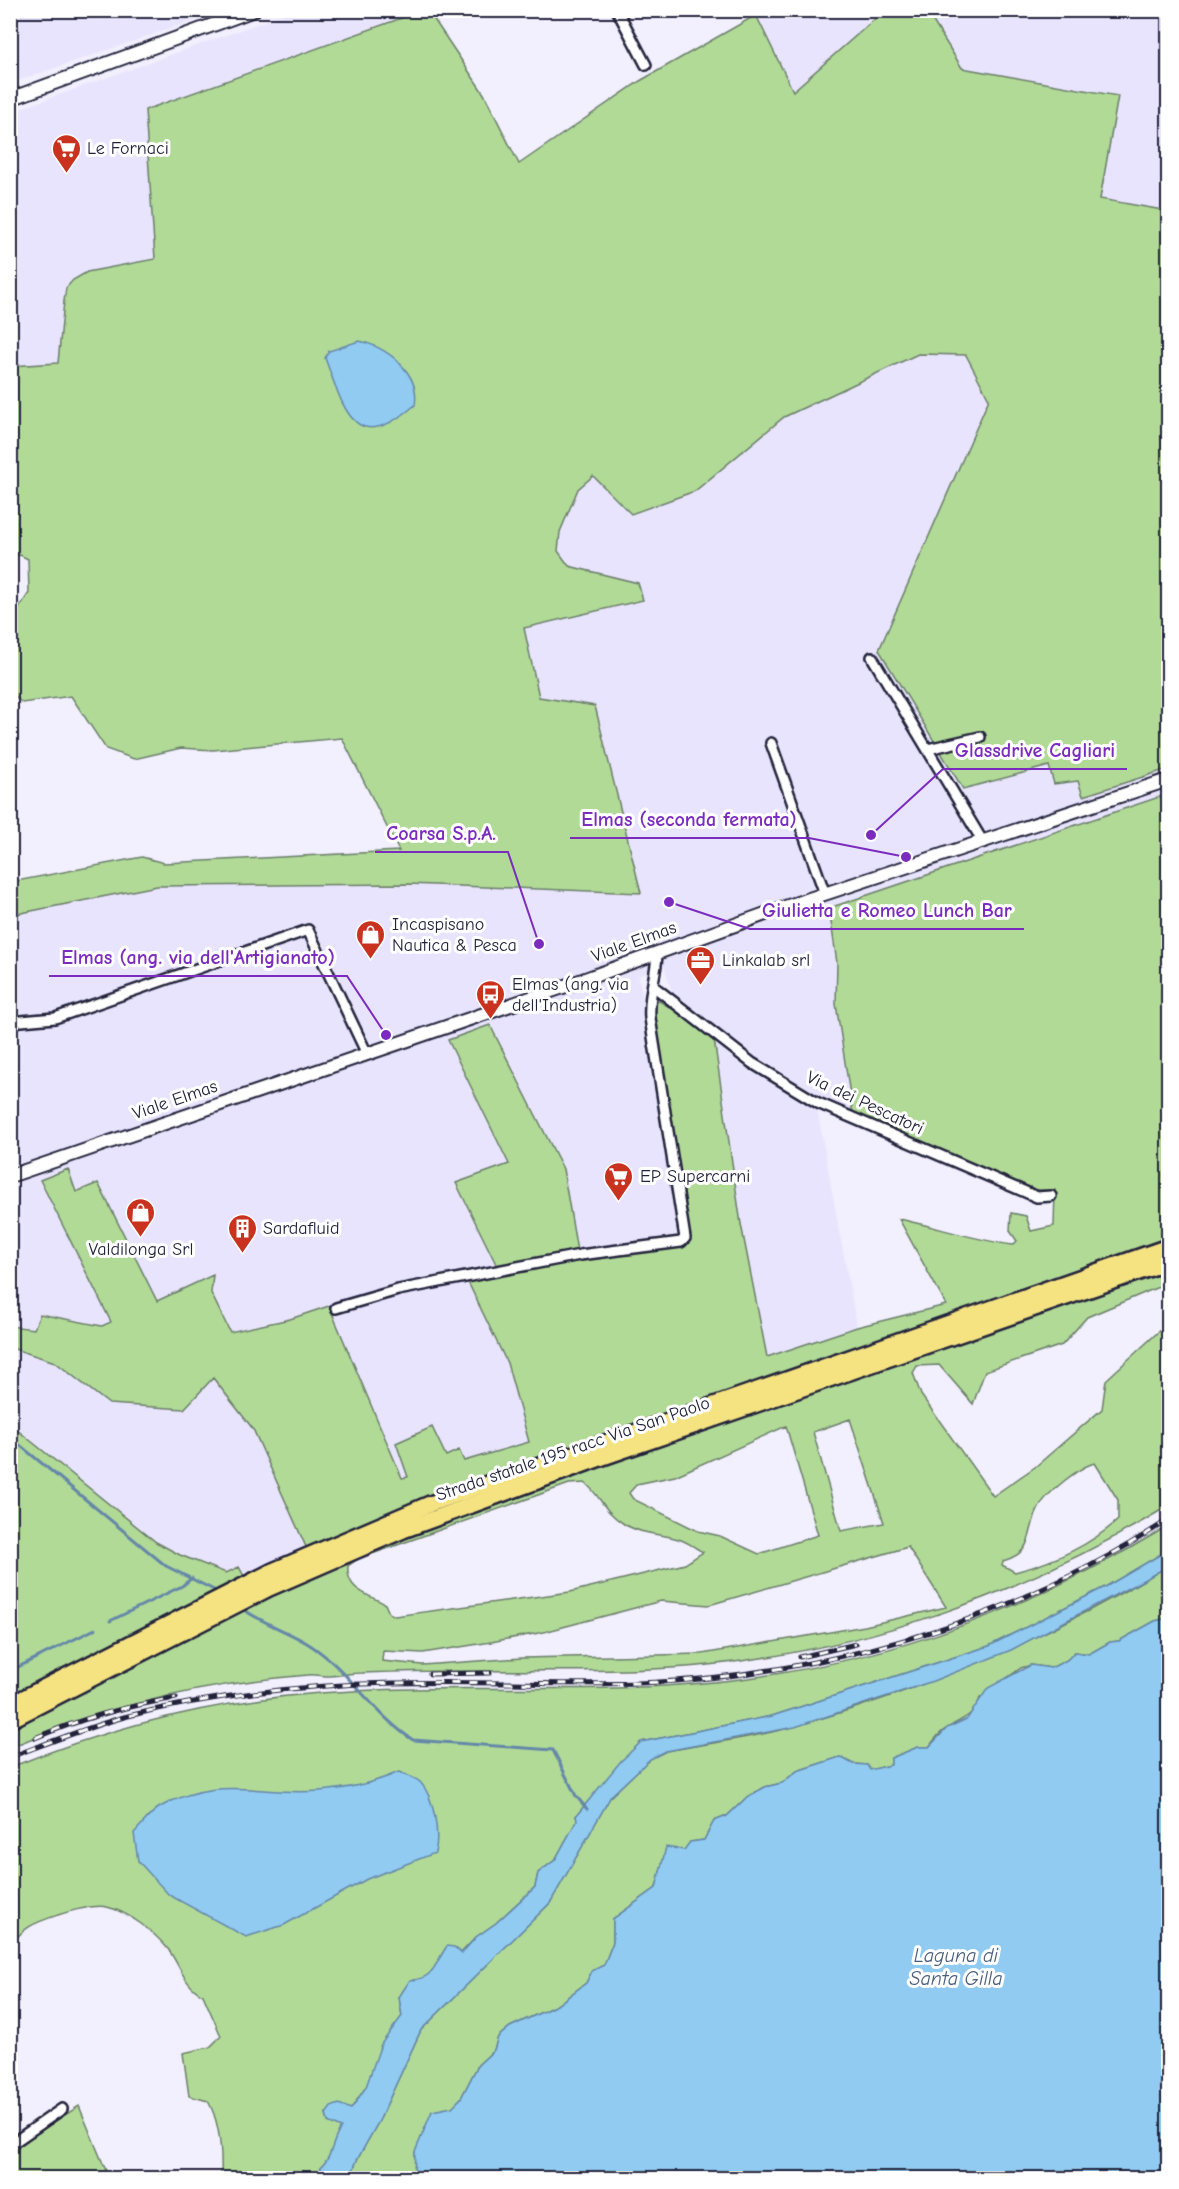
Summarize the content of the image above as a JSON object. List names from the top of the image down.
{
  "streets": {
    "highway": ["Strada statale 195 racc Via San Paolo"],
    "main road": ["Viale Elmas"],
    "street": ["Via dei Pescatori"]
  },
  "water": ["Laguna di Santa Gilla"],
  "places": {
    "supermarket": ["Le Fornaci", "EP Supercarni"],
    "other": [
      "Glassdrive Cagliari",
      "Elmas (seconda fermata)",
      "Giulietta e Romeo Lunch Bar",
      "Coarsa S.p.A.",
      "Elmas (ang. via dell'Artigianato)"
    ],
    "shop": ["Incaspisano Nautica & Pesca", "Valdilonga Srl"],
    "office": ["Linkalab srl"],
    "bus stop": ["Elmas (ang. via dell'Industria)"],
    "building": ["Sardafluid"]
  }
}
